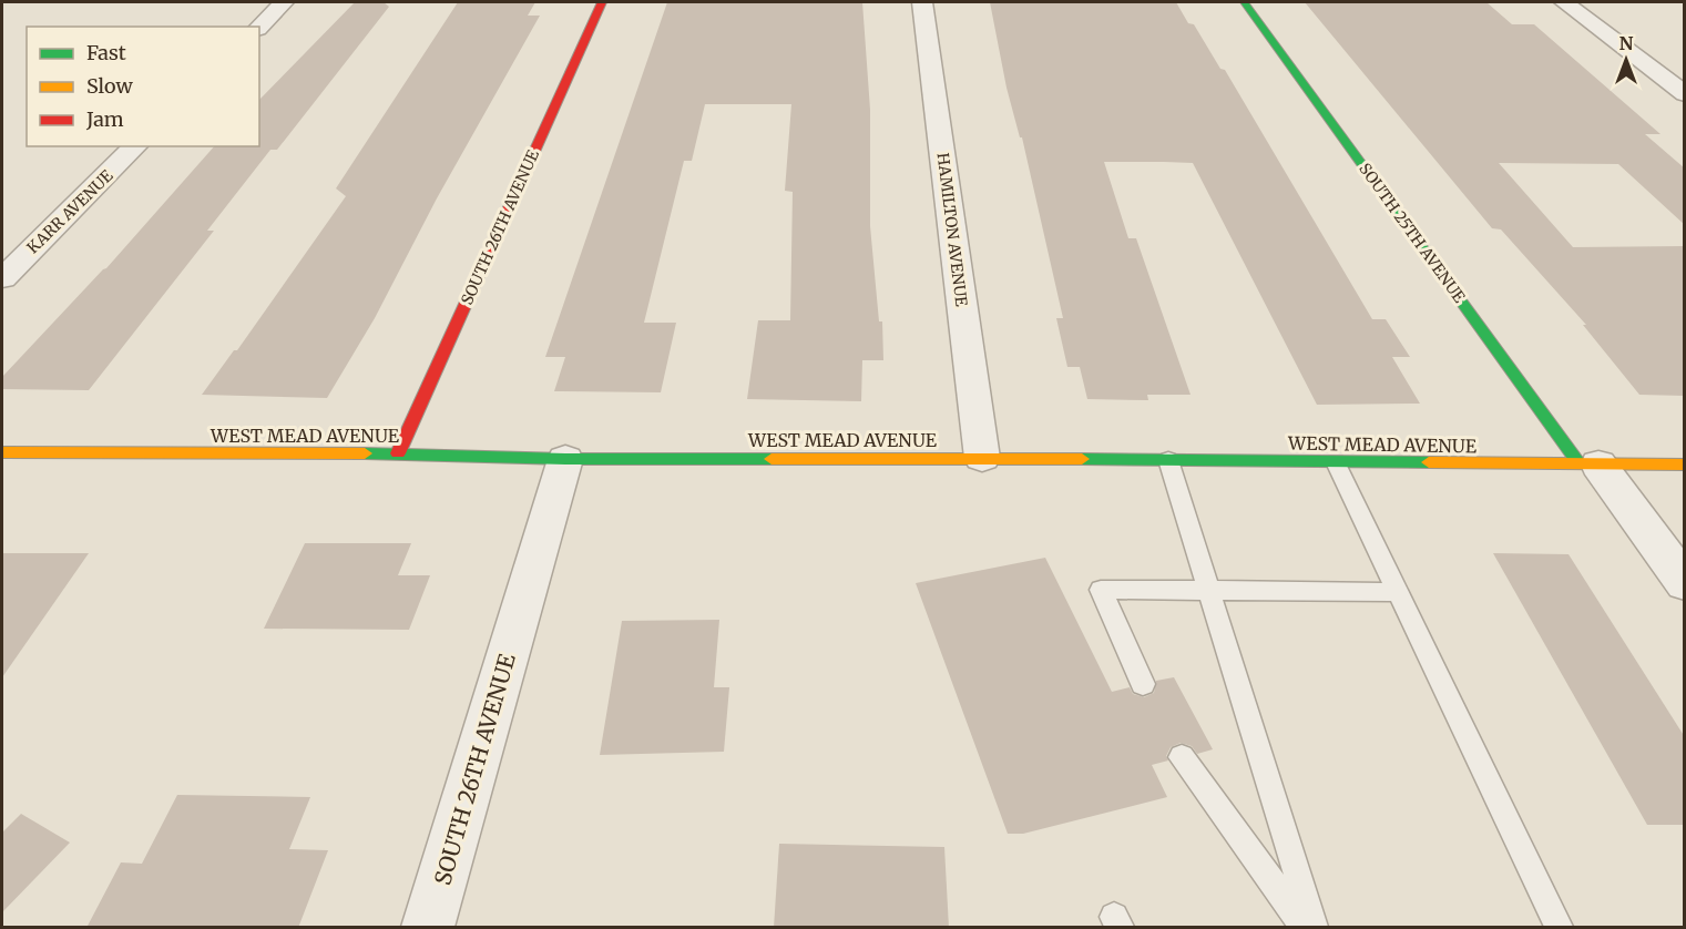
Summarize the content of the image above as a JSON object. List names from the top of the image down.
{
  "streets": {
    "street": [
      "KARR AVENUE",
      "SOUTH 26TH AVENUE",
      "HAMILTON AVENUE",
      "SOUTH 25TH AVENUE",
      "WEST MEAD AVENUE"
    ]
  },
  "crossings": [
    ["SOUTH 26TH AVENUE", "WEST MEAD AVENUE"],
    ["HAMILTON AVENUE", "WEST MEAD AVENUE"],
    ["SOUTH 25TH AVENUE", "WEST MEAD AVENUE"]
  ],
  "legend": ["Fast", "Slow", "Jam"],
  "north": "top"
}
